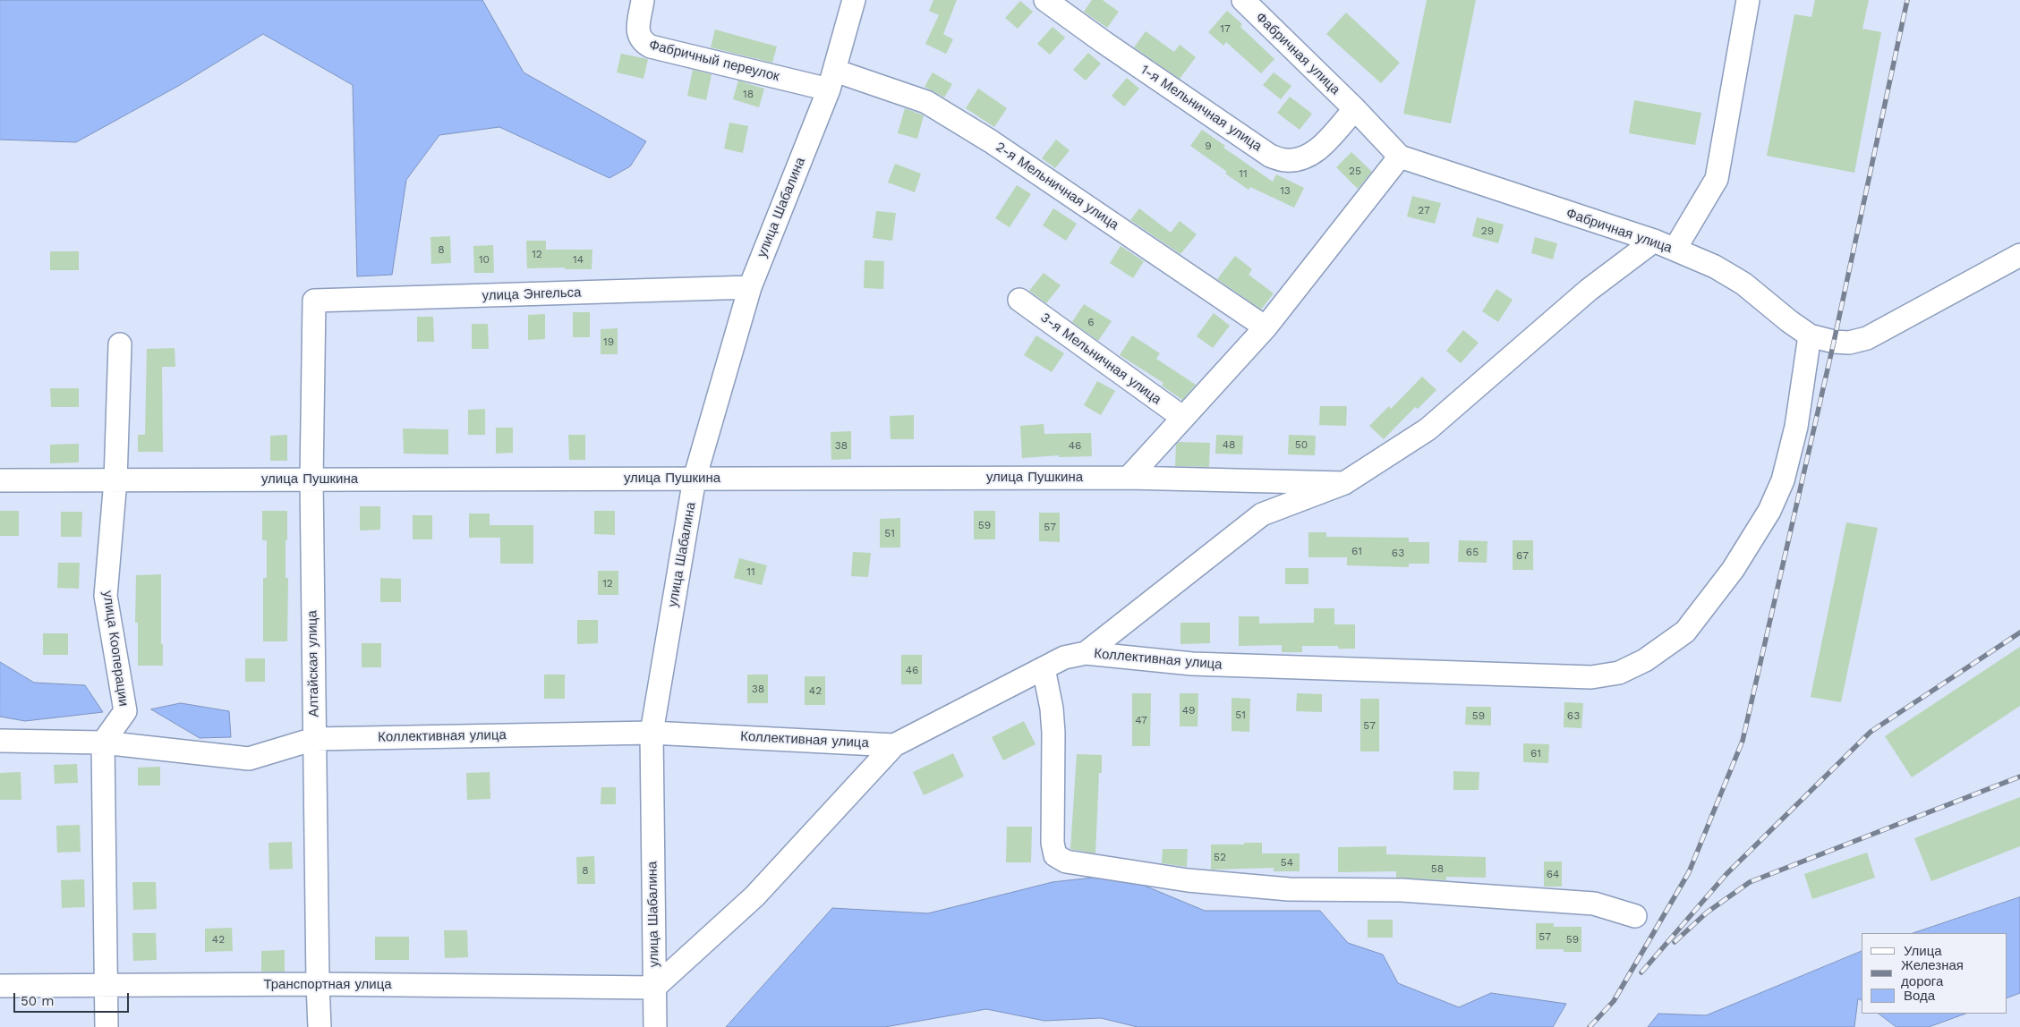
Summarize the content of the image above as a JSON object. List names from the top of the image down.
{
  "streets": {
    "street": [
      "Фабричная улица",
      "Фабричный переулок",
      "1-я Мельничная улица",
      "2-я Мельничная улица",
      "улица Шабалина",
      "улица Энгельса",
      "3-я Мельничная улица",
      "улица Пушкина",
      "улица Кооперации",
      "Коллективная улица",
      "Алтайская улица",
      "Транспортная улица"
    ]
  },
  "crossings": [
    ["Фабричная улица", "1-я Мельничная улица"],
    ["Фабричная улица", "Коллективная улица"],
    ["Фабричный переулок", "2-я Мельничная улица"],
    ["Фабричный переулок", "улица Шабалина"],
    ["2-я Мельничная улица", "улица Шабалина"],
    ["улица Шабалина", "улица Энгельса"],
    ["улица Шабалина", "улица Пушкина"],
    ["улица Шабалина", "Коллективная улица"],
    ["улица Шабалина", "Транспортная улица"],
    ["улица Энгельса", "Алтайская улица"],
    ["улица Пушкина", "улица Кооперации"],
    ["улица Пушкина", "Алтайская улица"],
    ["улица Кооперации", "Коллективная улица"],
    ["Коллективная улица", "Алтайская улица"],
    ["Алтайская улица", "Транспортная улица"]
  ],
  "house_numbers": [
    "17",
    "18",
    "9",
    "25",
    "11",
    "13",
    "27",
    "29",
    "8",
    "12",
    "10",
    "14",
    "6",
    "19",
    "48",
    "50",
    "38",
    "46",
    "59",
    "57",
    "51",
    "61",
    "65",
    "63",
    "67",
    "11",
    "12",
    "46",
    "38",
    "42",
    "49",
    "51",
    "59",
    "63",
    "47",
    "57",
    "61",
    "52",
    "54",
    "58",
    "8",
    "64",
    "57",
    "42",
    "59"
  ],
  "legend": ["Улица", "Железная дорога", "Вода"],
  "scale_bar": "50 m"
}
